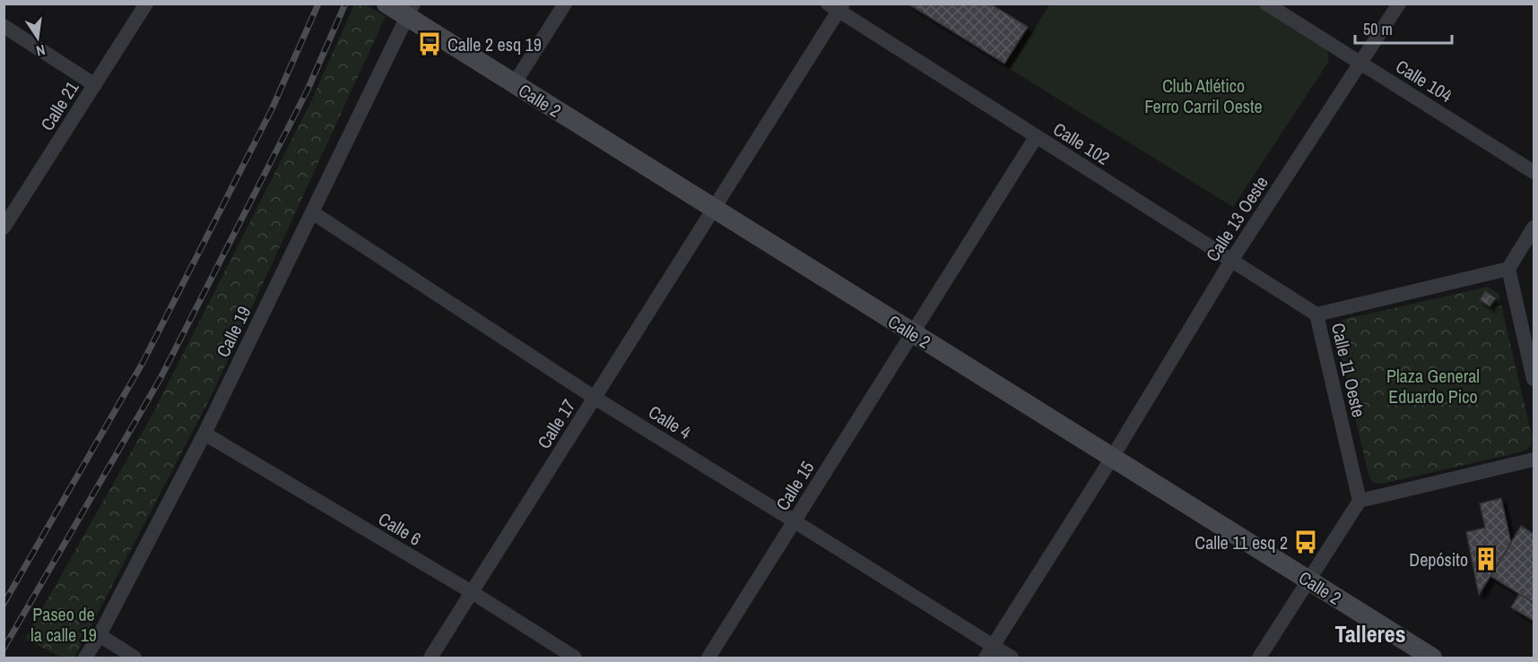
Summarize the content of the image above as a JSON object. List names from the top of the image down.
{
  "streets": {
    "street": [
      "Calle 104",
      "Calle 2",
      "Calle 21",
      "Calle 102",
      "Calle 13 Oeste",
      "Calle 19",
      "Calle 11 Oeste",
      "Calle 4",
      "Calle 17",
      "Calle 15",
      "Calle 6"
    ]
  },
  "crossings": [
    ["Calle 104", "Calle 13 Oeste"],
    ["Calle 2", "Calle 13 Oeste"],
    ["Calle 2", "Calle 19"],
    ["Calle 2", "Calle 17"],
    ["Calle 2", "Calle 15"],
    ["Calle 102", "Calle 13 Oeste"],
    ["Calle 102", "Calle 11 Oeste"],
    ["Calle 102", "Calle 17"],
    ["Calle 102", "Calle 15"],
    ["Calle 13 Oeste", "Calle 4"],
    ["Calle 19", "Calle 4"],
    ["Calle 19", "Calle 6"],
    ["Calle 4", "Calle 17"],
    ["Calle 4", "Calle 15"],
    ["Calle 17", "Calle 6"]
  ],
  "districts": ["Talleres"],
  "parks": ["Club Atlético Ferro Carril Oeste", "Plaza General Eduardo Pico", "Paseo de la calle 19"],
  "places": {
    "bus stop": ["Calle 2 esq 19", "Calle 11 esq 2"],
    "building": ["Depósito"]
  },
  "scale_bar": "50 m",
  "north": "bottom"
}
